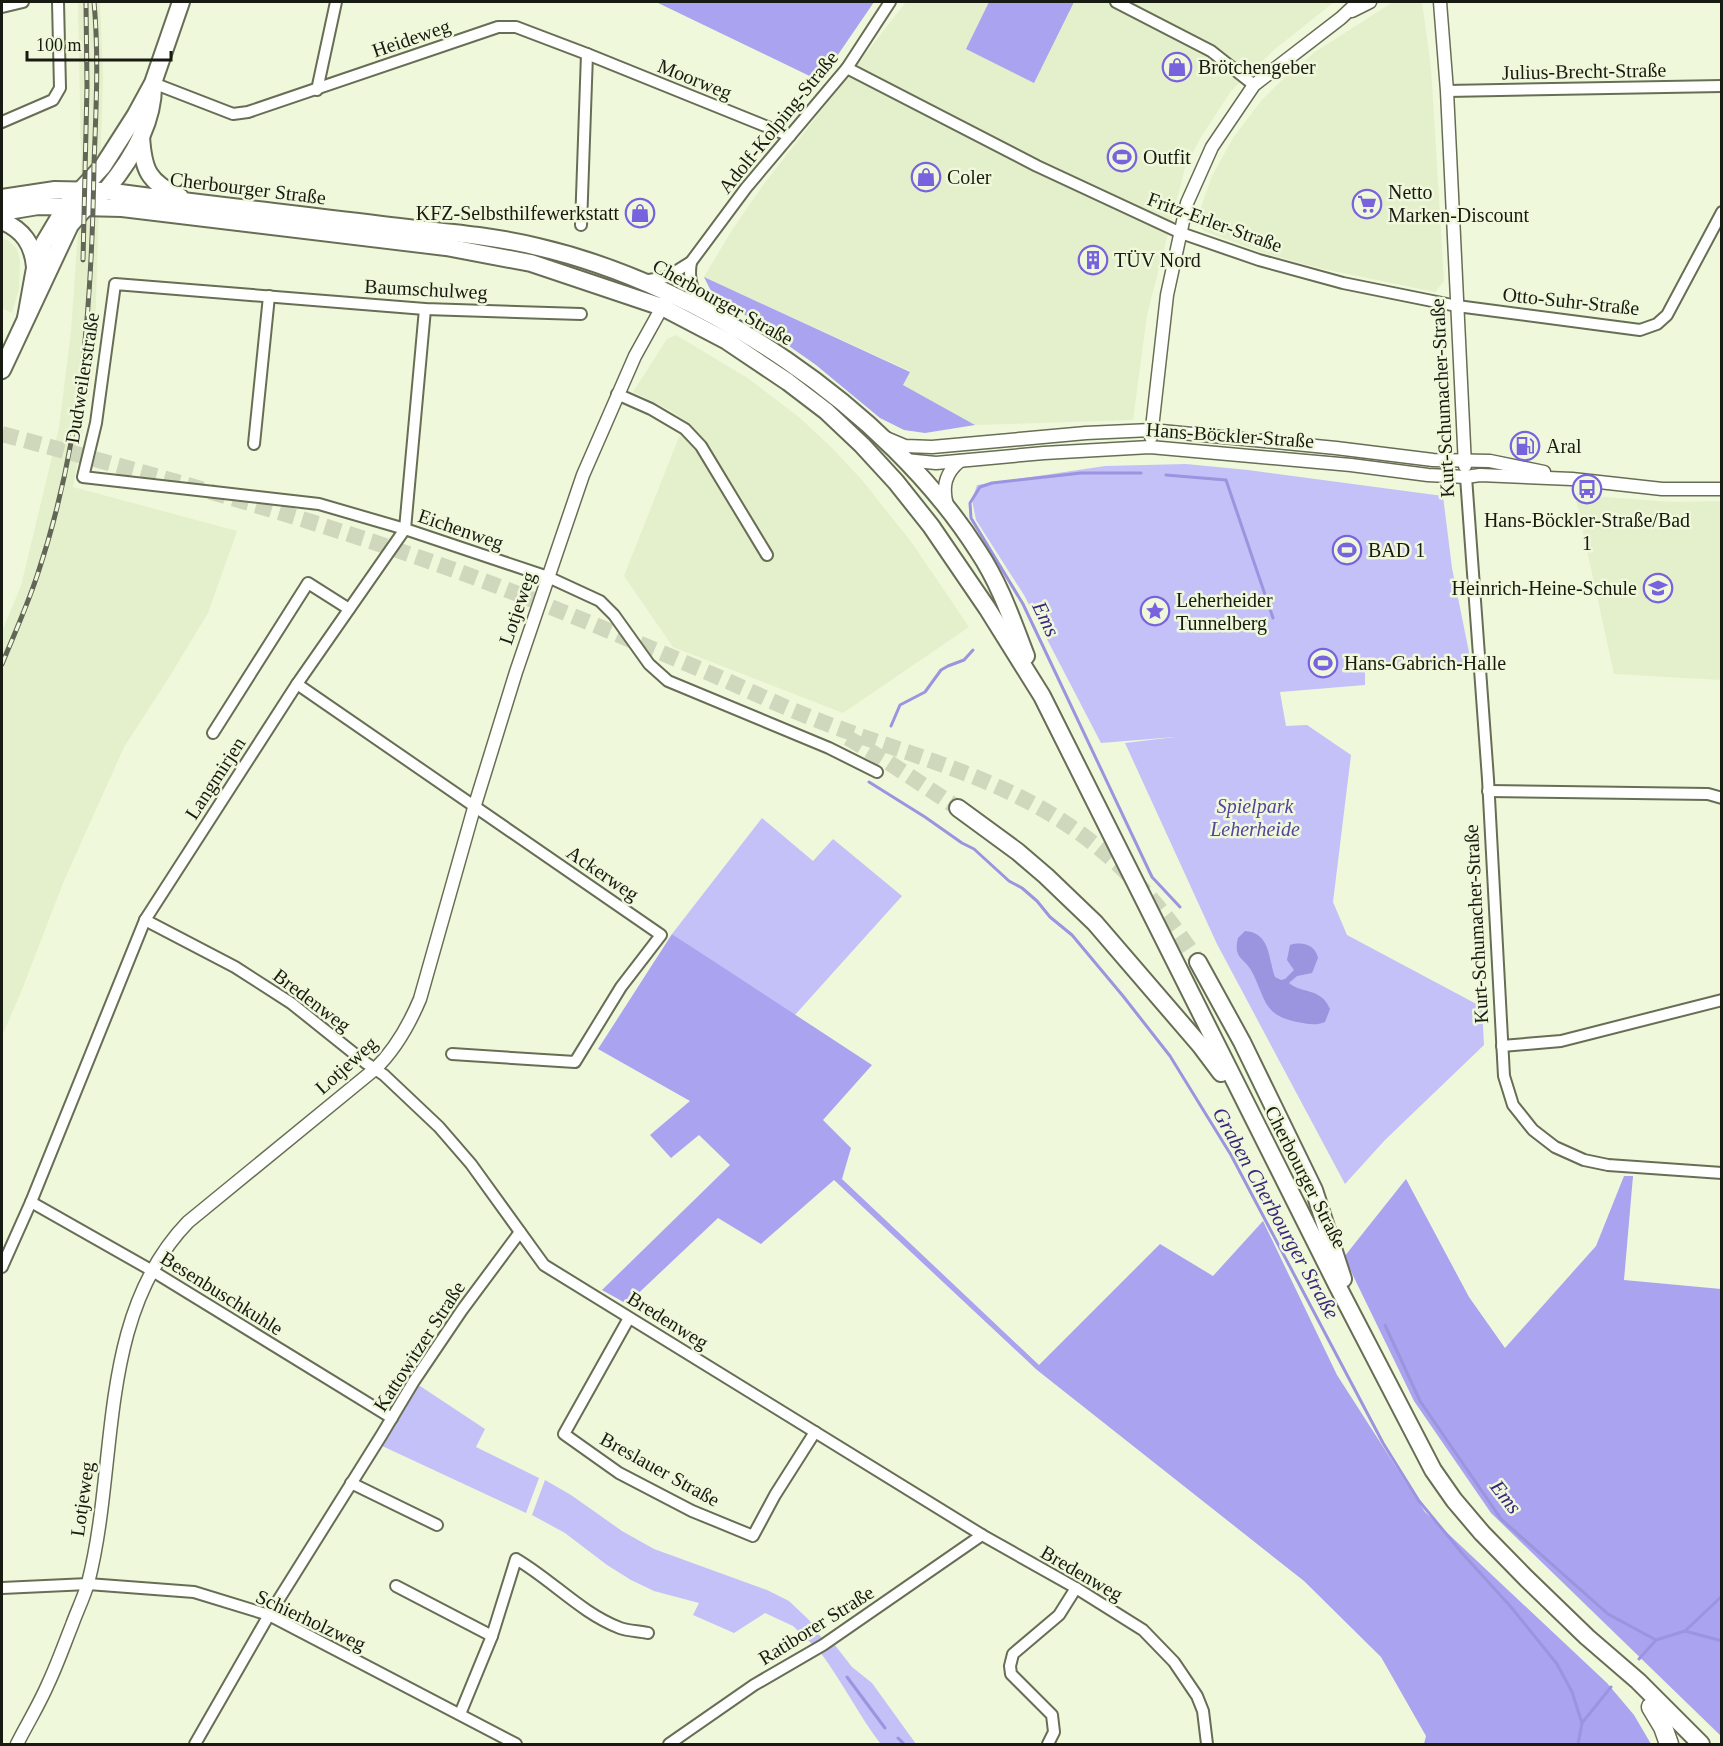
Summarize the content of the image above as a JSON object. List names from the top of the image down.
{
  "streets": {
    "main road": ["Cherbourger Straße"],
    "street": [
      "Heideweg",
      "Julius-Brecht-Straße",
      "Moorweg",
      "Adolf-Kolping-Straße",
      "Fritz-Erler-Straße",
      "Baumschulweg",
      "Otto-Suhr-Straße",
      "Dudweilerstraße",
      "Kurt-Schumacher-Straße",
      "Hans-Böckler-Straße",
      "Eichenweg",
      "Lotjeweg",
      "Langmirjen",
      "Ackerweg",
      "Bredenweg",
      "Besenbuschkuhle",
      "Kattowitzer Straße",
      "Breslauer Straße",
      "Schierholzweg",
      "Ratiborer Straße"
    ]
  },
  "crossings": [
    ["Heideweg", "Moorweg"],
    ["Julius-Brecht-Straße", "Kurt-Schumacher-Straße"],
    ["Moorweg", "Adolf-Kolping-Straße"],
    ["Adolf-Kolping-Straße", "Cherbourger Straße"],
    ["Adolf-Kolping-Straße", "Fritz-Erler-Straße"],
    ["Cherbourger Straße", "Hans-Böckler-Straße"],
    ["Cherbourger Straße", "Lotjeweg"],
    ["Fritz-Erler-Straße", "Otto-Suhr-Straße"],
    ["Fritz-Erler-Straße", "Kurt-Schumacher-Straße"],
    ["Baumschulweg", "Dudweilerstraße"],
    ["Baumschulweg", "Langmirjen"],
    ["Otto-Suhr-Straße", "Kurt-Schumacher-Straße"],
    ["Dudweilerstraße", "Eichenweg"],
    ["Kurt-Schumacher-Straße", "Hans-Böckler-Straße"],
    ["Eichenweg", "Lotjeweg"],
    ["Eichenweg", "Langmirjen"],
    ["Lotjeweg", "Ackerweg"],
    ["Lotjeweg", "Bredenweg"],
    ["Lotjeweg", "Besenbuschkuhle"],
    ["Lotjeweg", "Schierholzweg"],
    ["Langmirjen", "Ackerweg"],
    ["Langmirjen", "Bredenweg"],
    ["Langmirjen", "Besenbuschkuhle"],
    ["Bredenweg", "Kattowitzer Straße"],
    ["Bredenweg", "Breslauer Straße"],
    ["Bredenweg", "Ratiborer Straße"],
    ["Besenbuschkuhle", "Kattowitzer Straße"],
    ["Kattowitzer Straße", "Schierholzweg"]
  ],
  "water": ["Ems", "Graben Cherbourger Straße"],
  "parks": ["Spielpark Leherheide"],
  "places": {
    "shop": ["Brötchengeber", "Coler", "KFZ-Selbsthilfewerkstatt"],
    "sports": ["Outfit", "BAD 1", "Hans-Gabrich-Halle"],
    "supermarket": ["Netto Marken-Discount"],
    "building": ["TÜV Nord"],
    "fuel station": ["Aral"],
    "bus stop": ["Hans-Böckler-Straße/Bad 1"],
    "school or university": ["Heinrich-Heine-Schule"],
    "place": ["Leherheider Tunnelberg"]
  },
  "scale_bar": "100 m"
}
